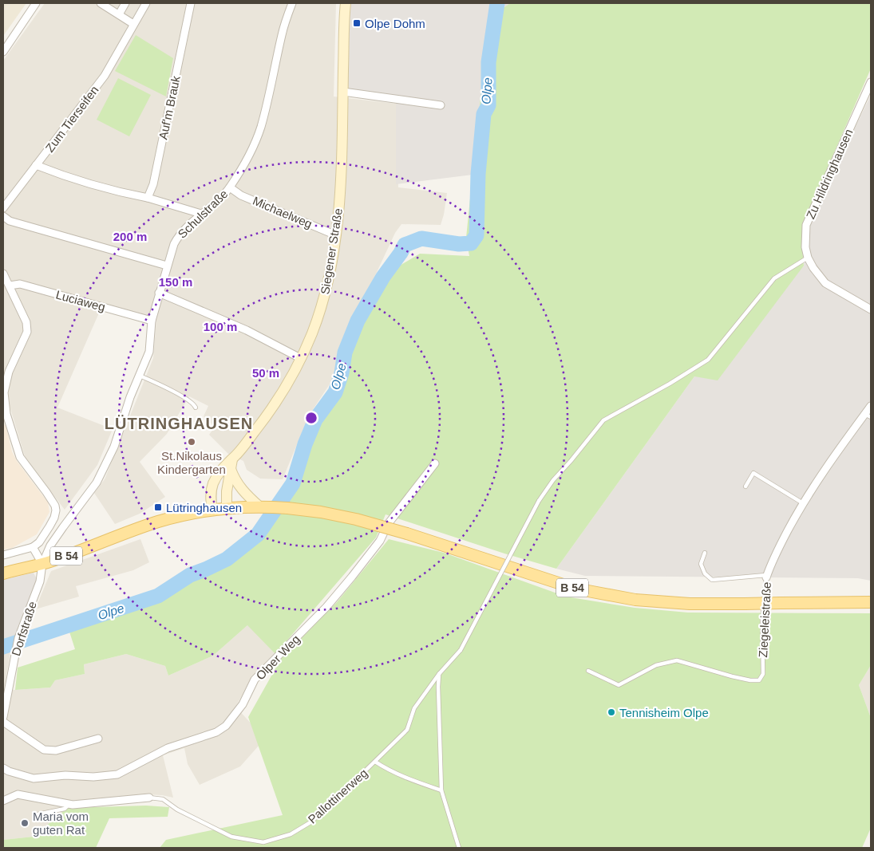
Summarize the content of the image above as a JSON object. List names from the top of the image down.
{
  "streets": {
    "main road": ["B 54"],
    "street": [
      "Auf'm Brauk",
      "Zum Tierseifen",
      "Zu Hildringhausen",
      "Michaelweg",
      "Schulstraße",
      "Siegener Straße",
      "Luciaweg",
      "Ziegeleistraße",
      "Dorfstraße",
      "Olper Weg",
      "Pallottinerweg"
    ]
  },
  "crossings": [
    ["Zu Hildringhausen", "Pallottinerweg"],
    ["Michaelweg", "Schulstraße"],
    ["Michaelweg", "Siegener Straße"],
    ["Schulstraße", "Luciaweg"],
    ["Schulstraße", "B 54"],
    ["Schulstraße", "Dorfstraße"],
    ["Siegener Straße", "B 54"],
    ["B 54", "Dorfstraße"]
  ],
  "districts": ["LÜTRINGHAUSEN"],
  "water": ["Olpe"],
  "places": {
    "transit": ["Olpe Dohm", "Lütringhausen"],
    "other": ["St.Nikolaus Kindergarten", "Tennisheim Olpe", "Maria vom guten Rat"]
  },
  "rings": [
    "200 m",
    "150 m",
    "100 m",
    "50 m"
  ]
}
